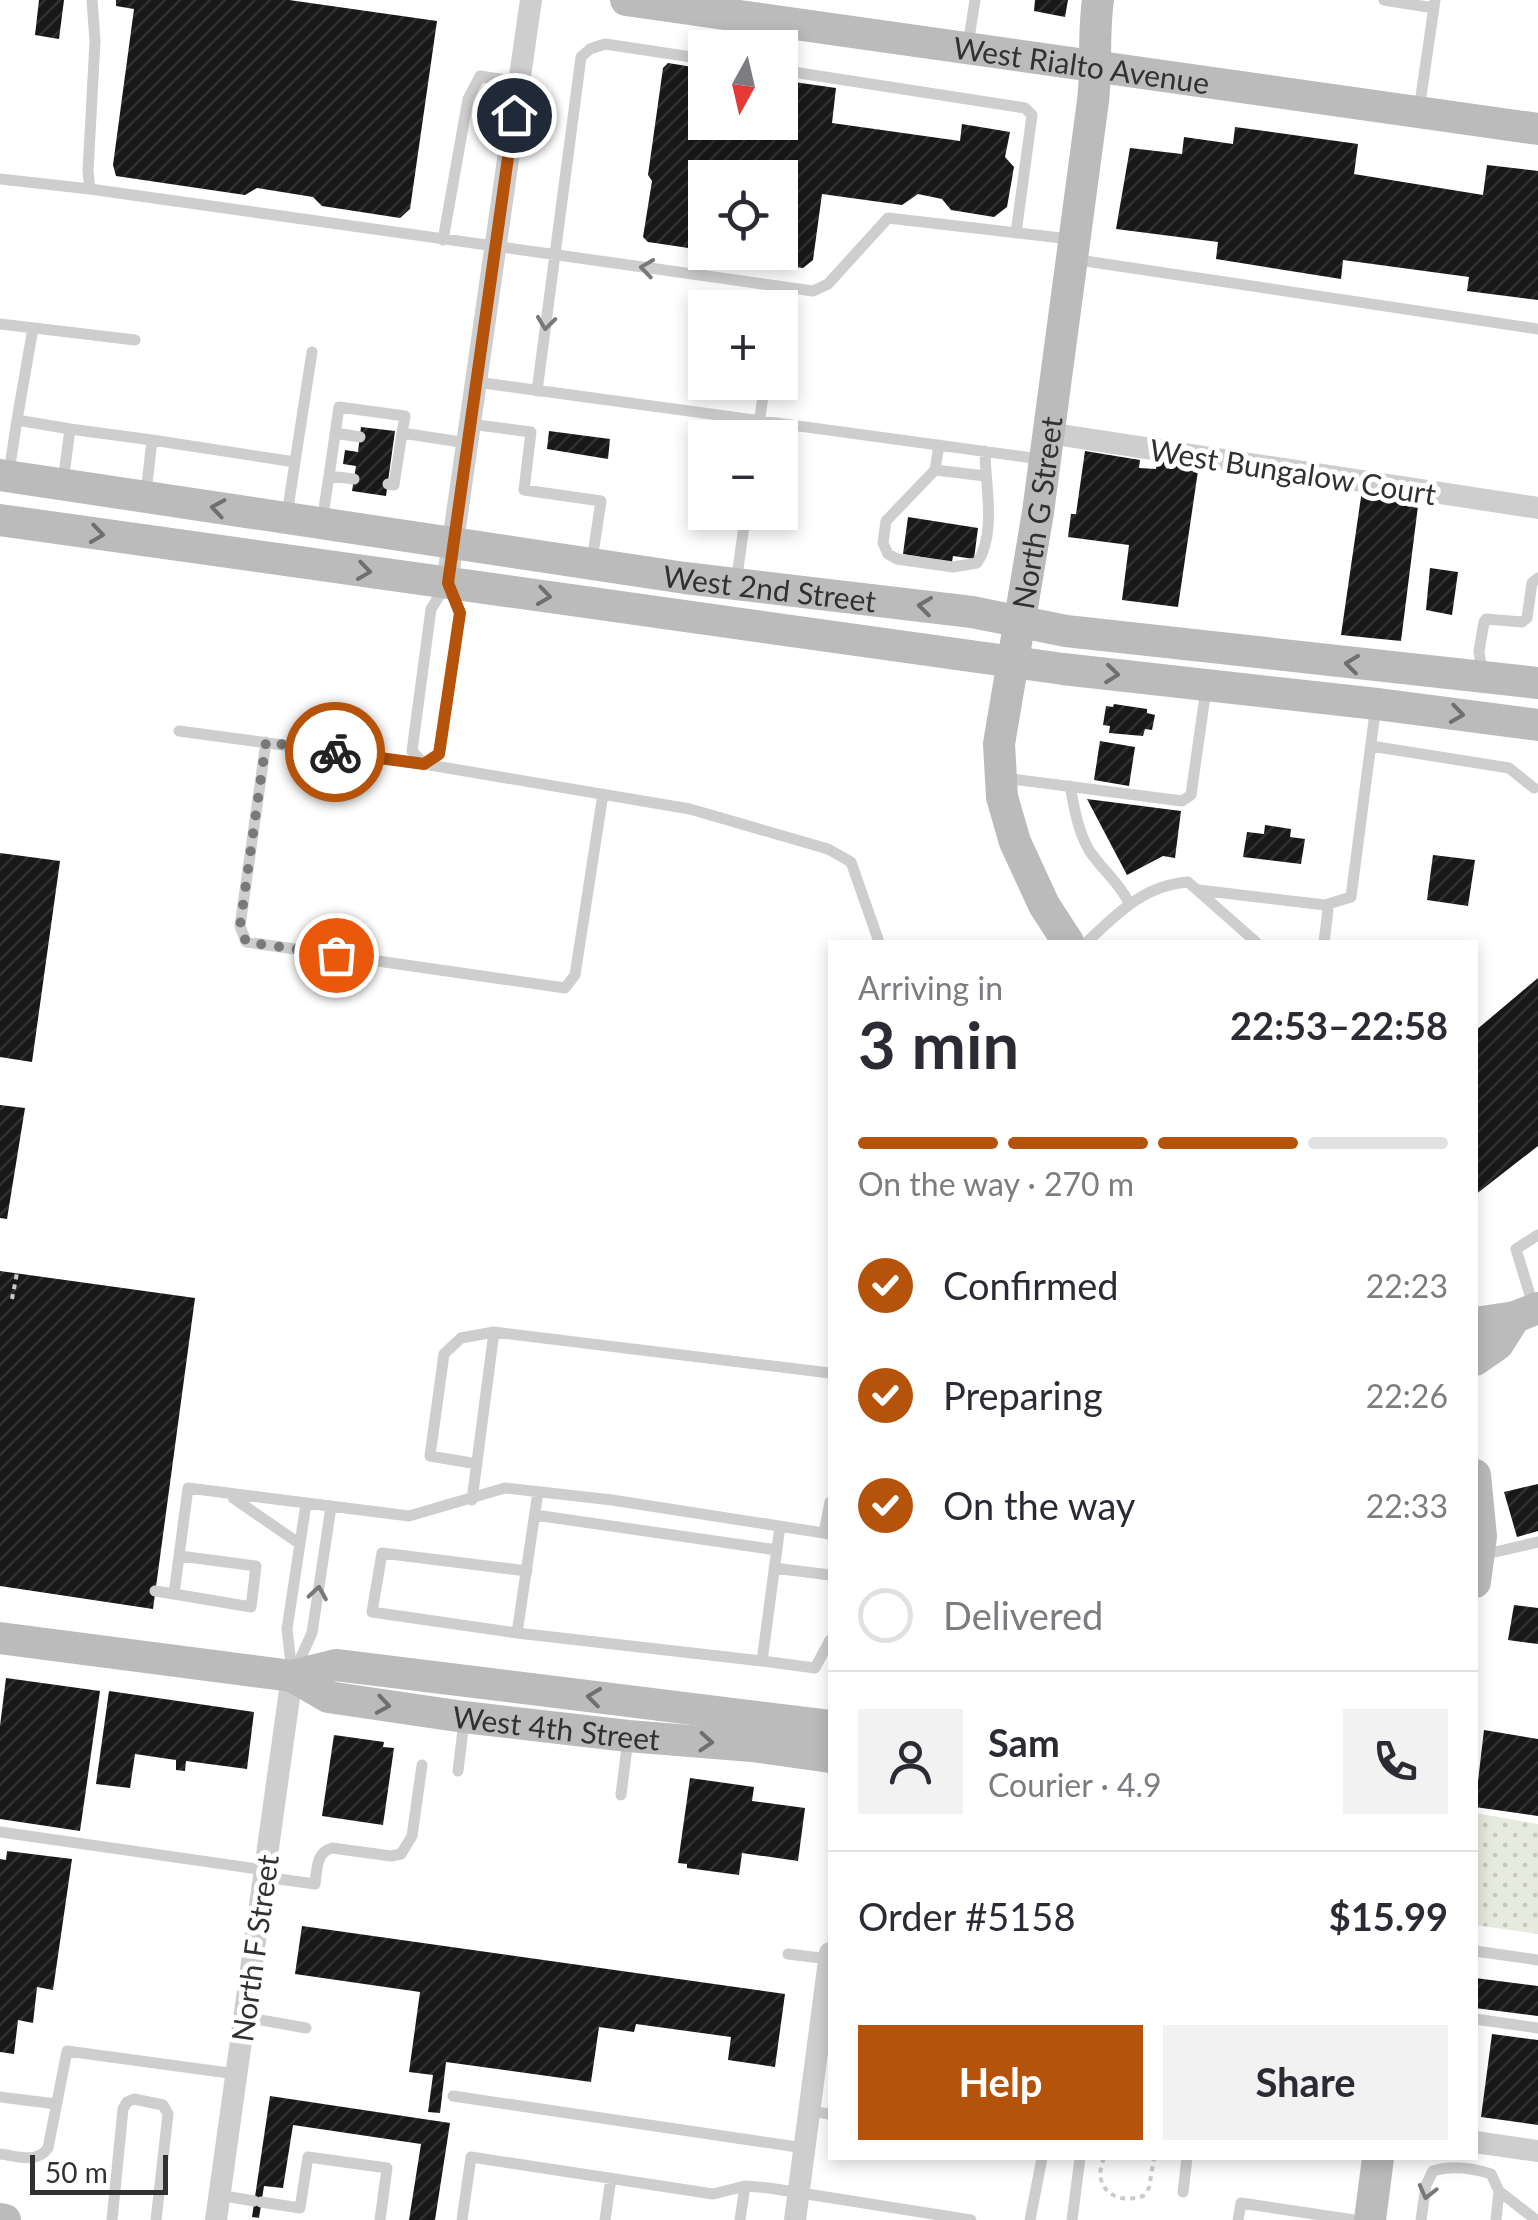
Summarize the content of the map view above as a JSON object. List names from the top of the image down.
{
  "streets": {
    "main road": [
      "West Rialto Avenue",
      "North G Street",
      "West 2nd Street",
      "West 4th Street"
    ],
    "street": ["West Bungalow Court", "North F Street"]
  },
  "crossings": [
    ["West Rialto Avenue", "North G Street"],
    ["West Bungalow Court", "North G Street"],
    ["North G Street", "West 2nd Street"],
    ["West 4th Street", "North F Street"]
  ],
  "scale_bar": "50 m",
  "north": "bottom",
  "page": {
    "map_buttons": ["+", "−"],
    "heading": ["3 min", "Arriving in", "22:53–22:58"],
    "panel": [
      "Sam",
      "Courier · 4.9",
      "Order #5158",
      "$15.99"
    ],
    "bar": "On the way · 270 m",
    "list": [
      ["Confirmed", "22:23"],
      ["Preparing", "22:26"],
      ["On the way", "22:33"],
      "Delivered"
    ],
    "buttons": ["Help", "Share"],
    "scale": "50 m"
  }
}
